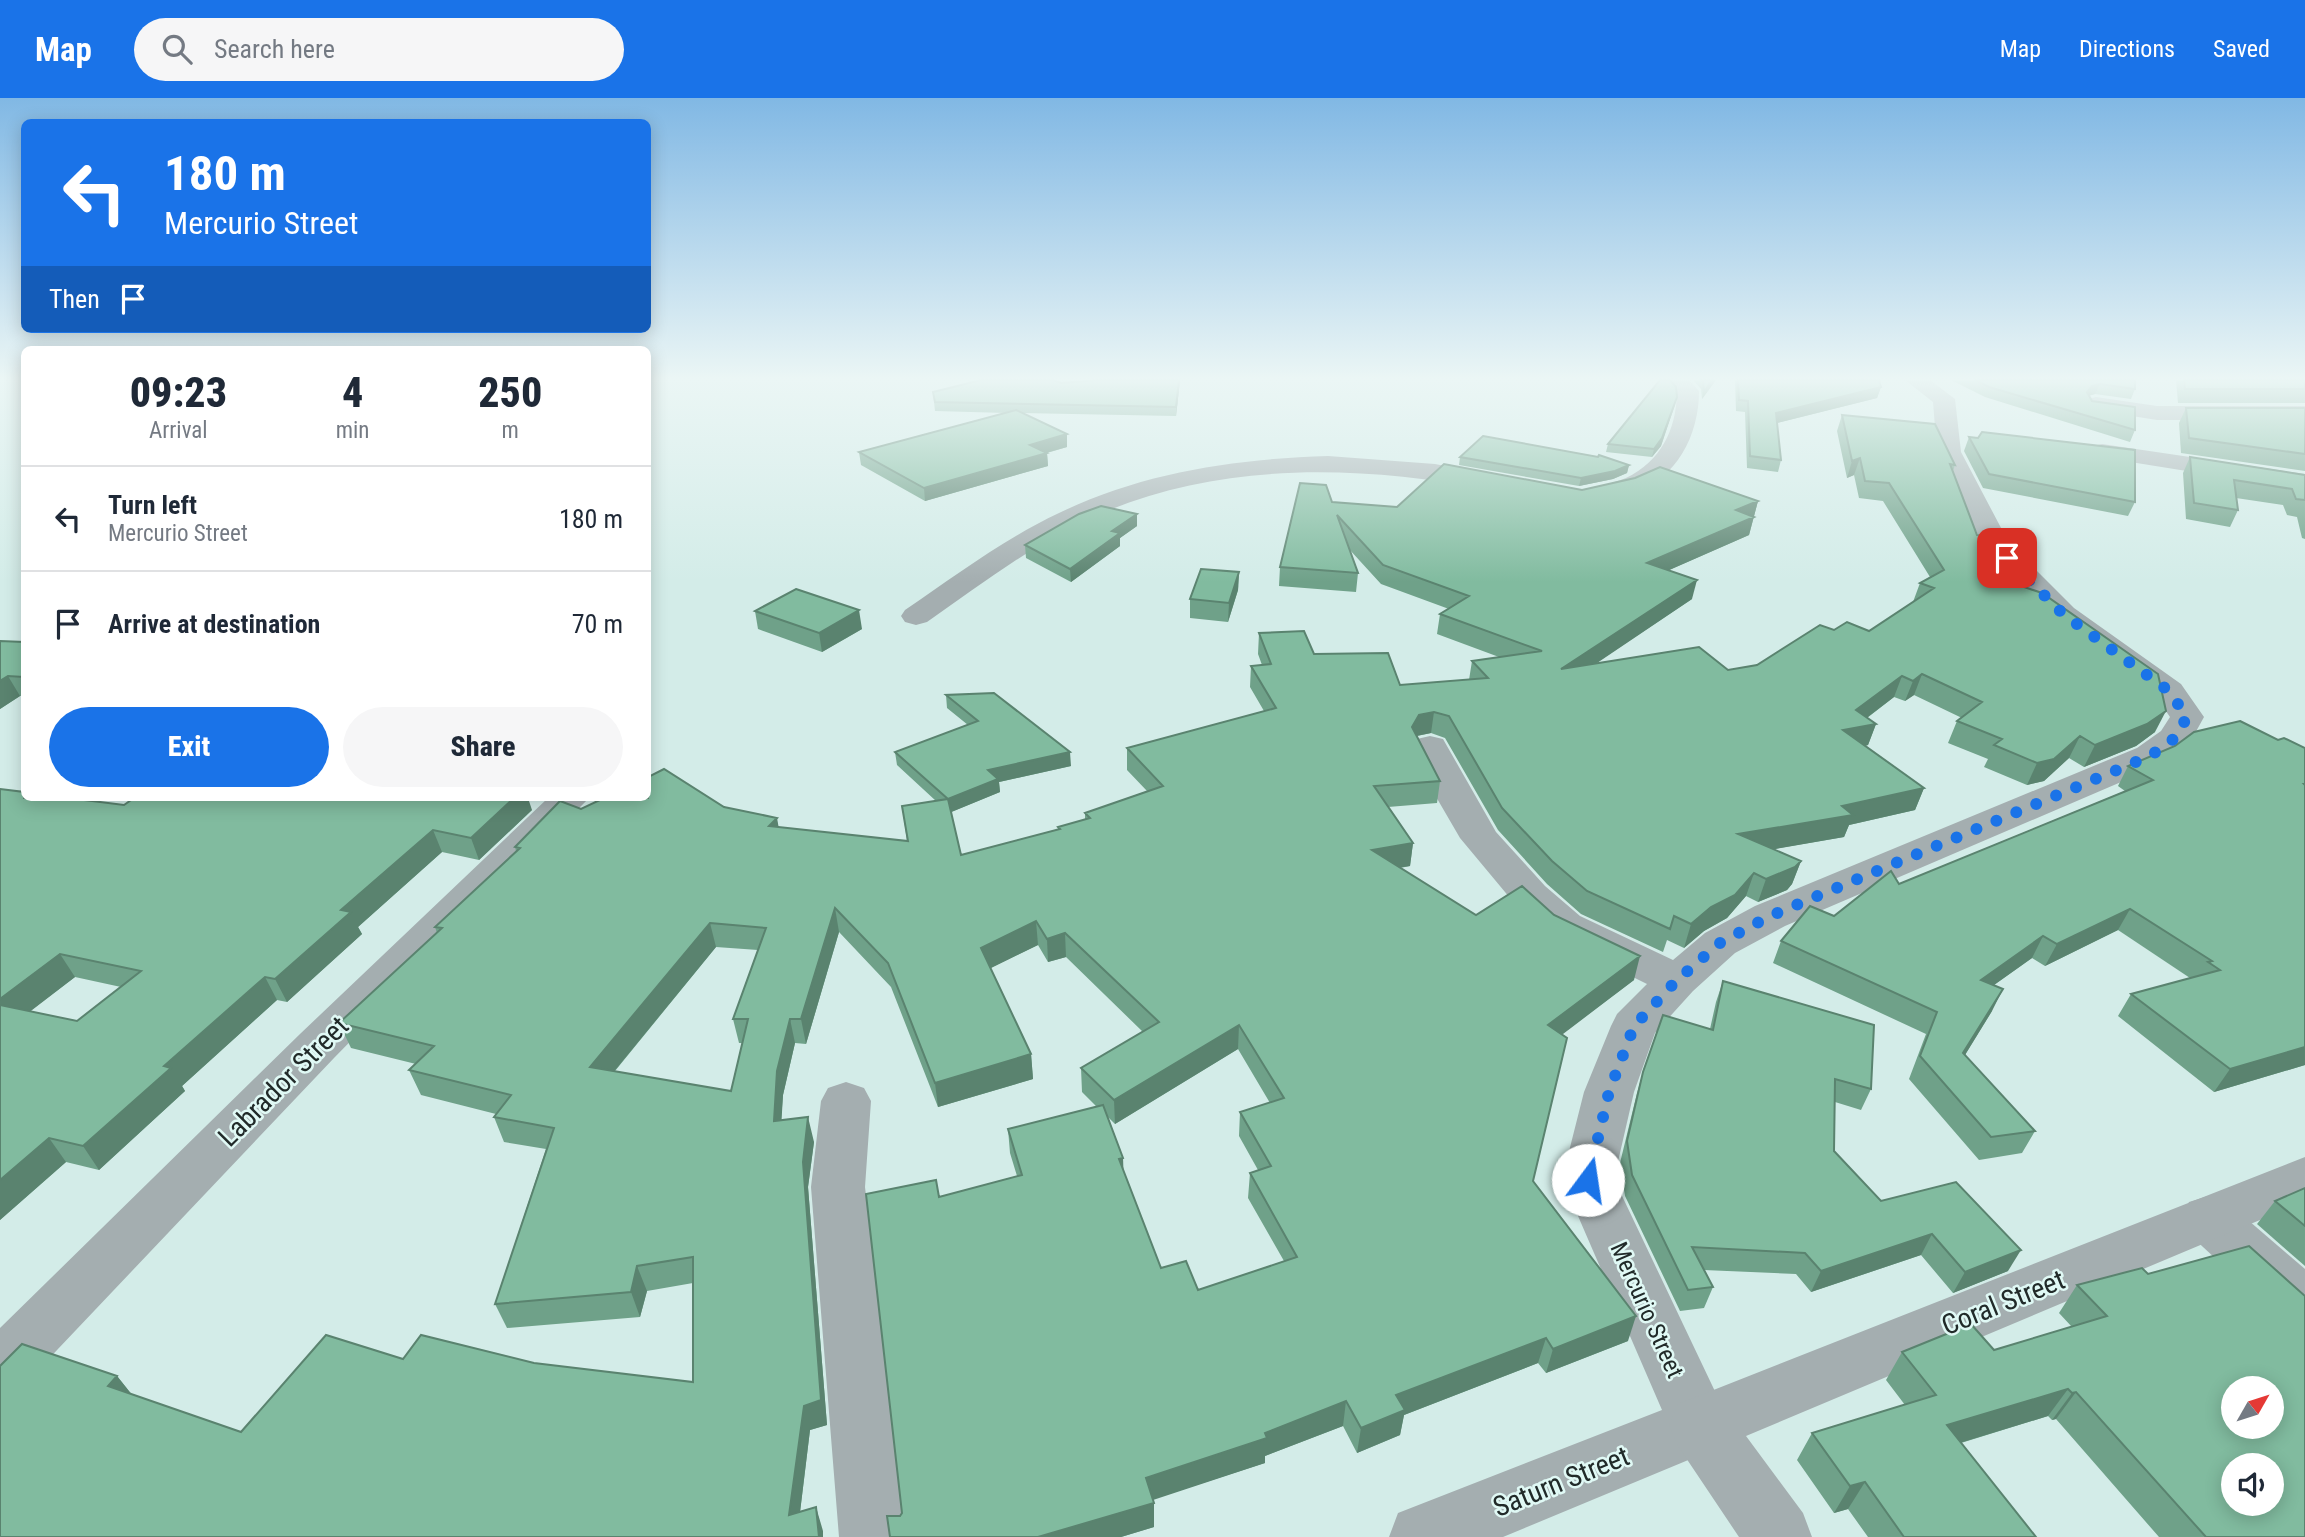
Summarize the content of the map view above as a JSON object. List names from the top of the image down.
{
  "streets": {
    "street": [
      "Labrador Street",
      "Coral Street",
      "Mercurio Street",
      "Saturn Street"
    ]
  },
  "crossings": [
    ["Coral Street", "Mercurio Street"],
    ["Coral Street", "Saturn Street"],
    ["Mercurio Street", "Saturn Street"]
  ],
  "north": "top right",
  "page": {
    "header": "Map",
    "search": "Search here",
    "nav": ["Map", "Directions", "Saved"],
    "turn": ["180 m", "Mercurio Street"],
    "then": "Then",
    "eta": [
      "09:23",
      "Arrival",
      "4",
      "min",
      "250",
      "m"
    ],
    "list": [
      {
        "name": "Turn left",
        "note": "Mercurio Street",
        "value": "180 m"
      },
      {
        "name": "Arrive at destination",
        "value": "70 m"
      }
    ],
    "buttons": ["Exit", "Share"]
  }
}
